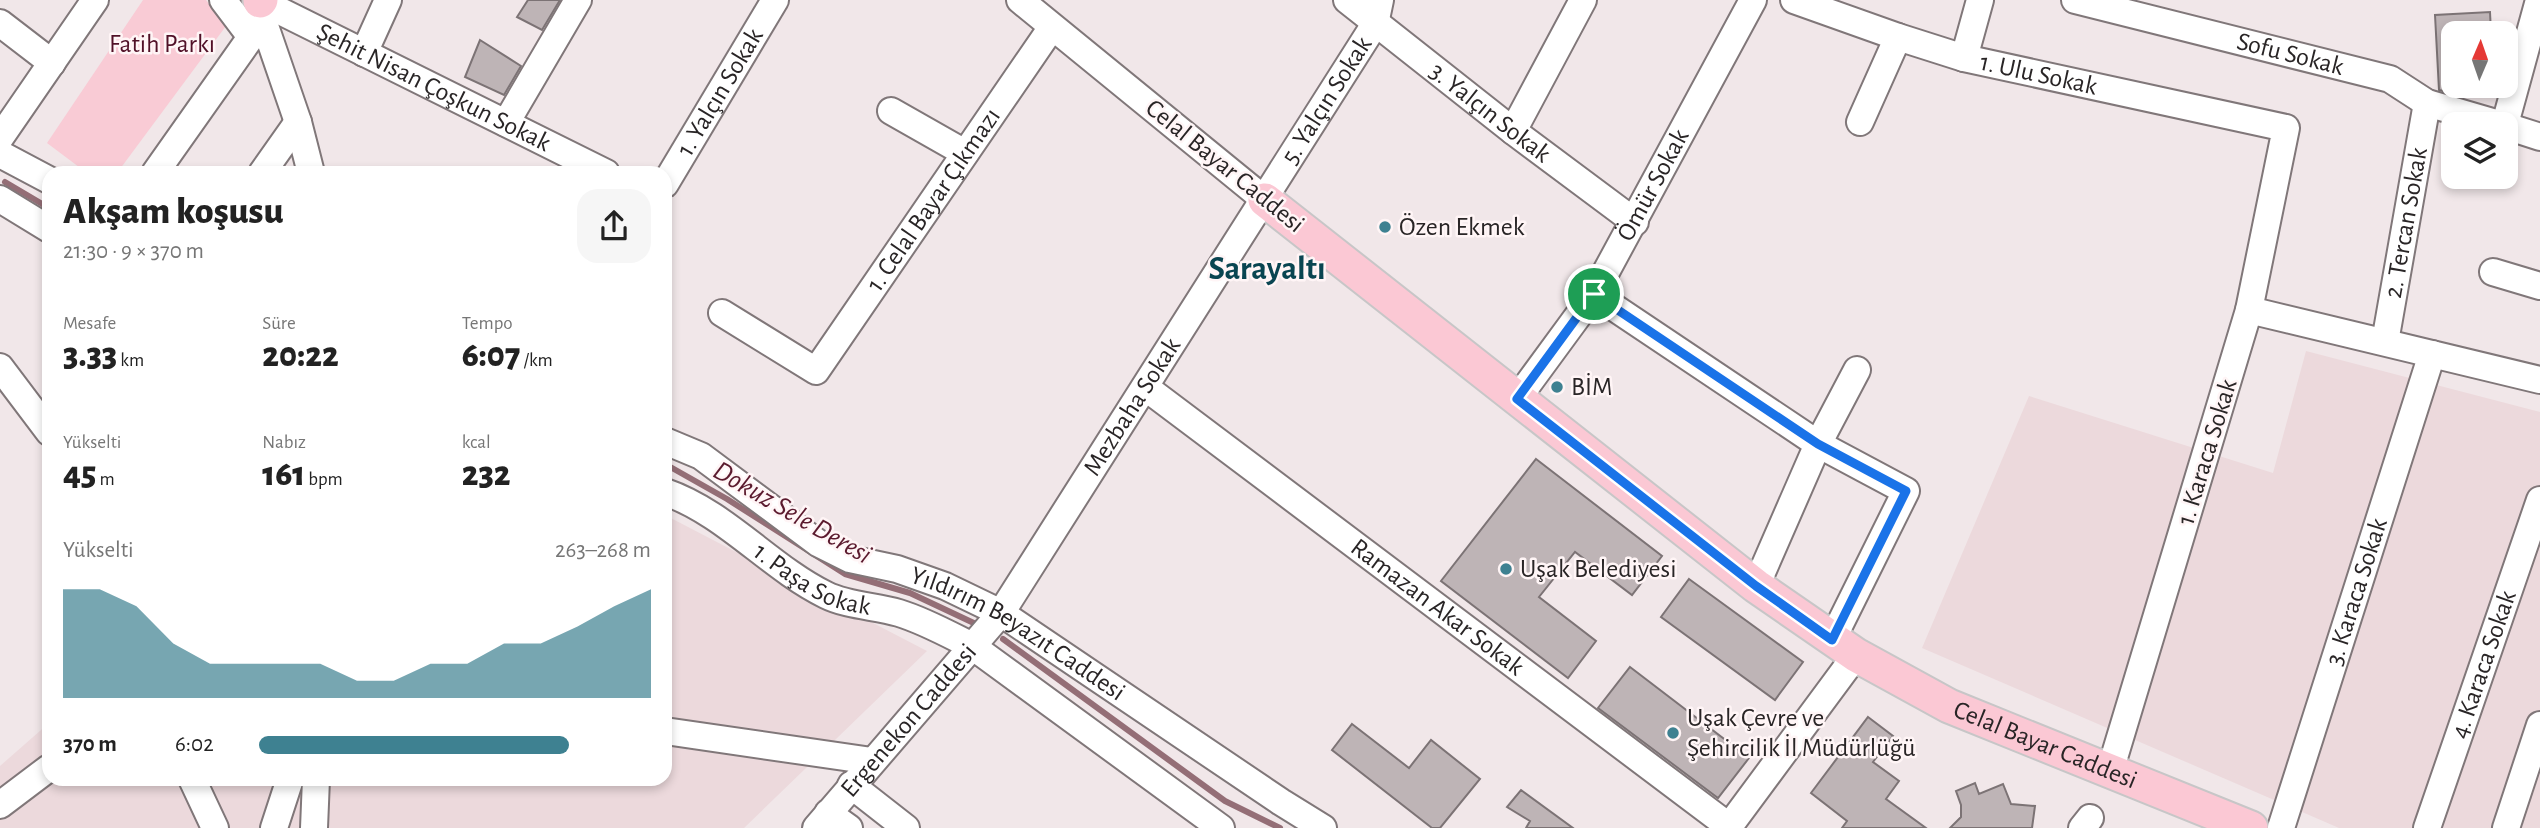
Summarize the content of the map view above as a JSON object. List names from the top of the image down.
{
  "streets": {
    "main road": ["Celal Bayar Caddesi"],
    "street": [
      "Sofu Sokak",
      "1. Ulu Sokak",
      "Şehit Nisan Çoşkun Sokak",
      "1. Yalçın Sokak",
      "5. Yalçın Sokak",
      "3. Yalçın Sokak",
      "Ömür Sokak",
      "1. Celal Bayar Çıkmazı",
      "2. Tercan Sokak",
      "Mezbaha Sokak",
      "1. Karaca Sokak",
      "1. Paşa Sokak",
      "3. Karaca Sokak",
      "Ramazan Akar Sokak",
      "Yıldırım Beyazıt Caddesi",
      "4. Karaca Sokak",
      "Ergenekon Caddesi"
    ]
  },
  "crossings": [
    ["Sofu Sokak", "2. Tercan Sokak"],
    ["1. Ulu Sokak", "1. Karaca Sokak"],
    ["5. Yalçın Sokak", "3. Yalçın Sokak"],
    ["5. Yalçın Sokak", "Celal Bayar Caddesi"],
    ["5. Yalçın Sokak", "Mezbaha Sokak"],
    ["3. Yalçın Sokak", "Ömür Sokak"],
    ["Celal Bayar Caddesi", "Ömür Sokak"],
    ["Celal Bayar Caddesi", "1. Celal Bayar Çıkmazı"],
    ["Celal Bayar Caddesi", "Mezbaha Sokak"],
    ["Celal Bayar Caddesi", "1. Karaca Sokak"],
    ["Mezbaha Sokak", "Ramazan Akar Sokak"],
    ["Mezbaha Sokak", "Yıldırım Beyazıt Caddesi"],
    ["Mezbaha Sokak", "Ergenekon Caddesi"],
    ["1. Paşa Sokak", "Yıldırım Beyazıt Caddesi"],
    ["1. Paşa Sokak", "Ergenekon Caddesi"],
    ["Yıldırım Beyazıt Caddesi", "Ergenekon Caddesi"]
  ],
  "districts": ["Sarayaltı"],
  "water": ["Dokuz Sele Deresi"],
  "parks": ["Fatih Parkı"],
  "places": [
    "Özen Ekmek",
    "BİM",
    "Uşak Belediyesi",
    "Uşak Çevre ve Şehircilik İl Müdürlüğü"
  ],
  "north": "top",
  "page": {
    "heading": ["Akşam koşusu", "21:30 · 9 × 370 m"],
    "stats": [
      ["Mesafe", "3.33 km"],
      ["Süre", "20:22"],
      ["Tempo", "6:07 /km"],
      ["Yükselti", "45 m"],
      ["Nabız", "161 bpm"],
      ["kcal", "232"]
    ],
    "chart": ["Yükselti", "263–268 m"],
    "list": [
      {
        "name": "370 m",
        "note": "6:02"
      }
    ]
  }
}
